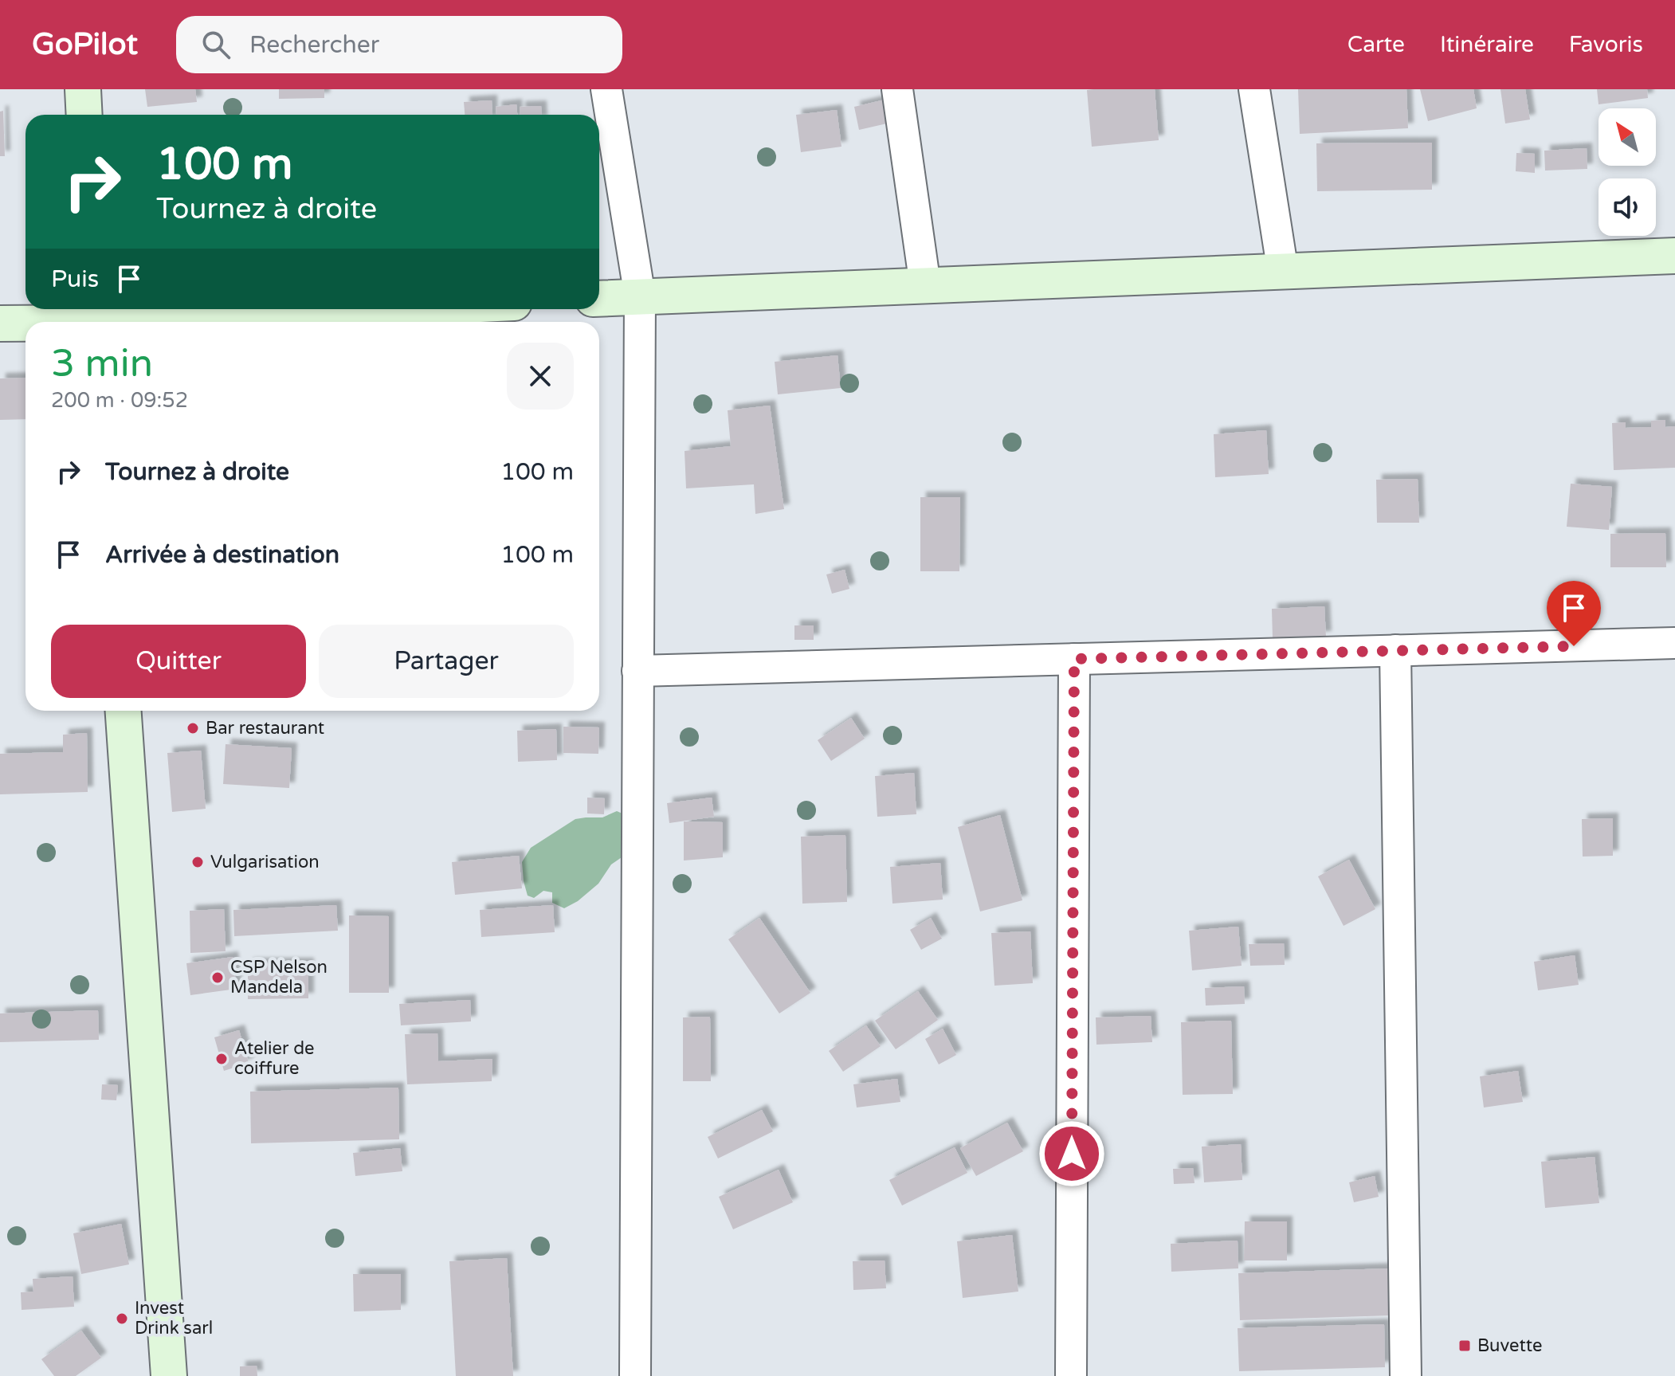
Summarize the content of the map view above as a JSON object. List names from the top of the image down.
{
  "places": {
    "other": [
      "Bar restaurant",
      "Vulgarisation",
      "CSP Nelson Mandela",
      "Atelier de coiffure",
      "Invest Drink sarl"
    ],
    "transit": ["Buvette"]
  },
  "north": "top left",
  "page": {
    "header": "GoPilot",
    "search": "Rechercher",
    "nav": ["Carte", "Itinéraire", "Favoris"],
    "turn": ["100 m", "Tournez à droite"],
    "then": "Puis",
    "heading": ["3 min", "200 m · 09:52"],
    "list": [
      {
        "name": "Tournez à droite",
        "value": "100 m"
      },
      {
        "name": "Arrivée à destination",
        "value": "100 m"
      }
    ],
    "buttons": ["Quitter", "Partager"]
  }
}
